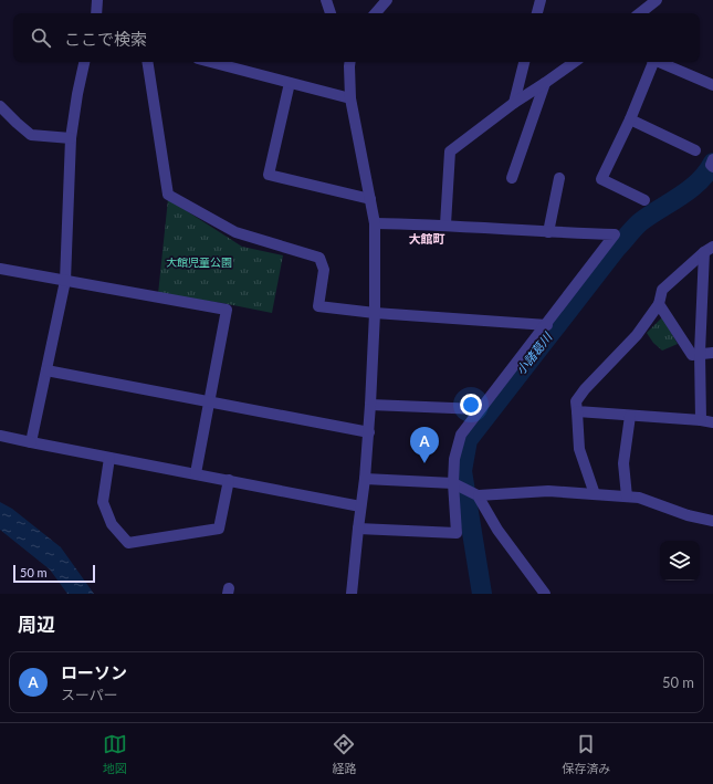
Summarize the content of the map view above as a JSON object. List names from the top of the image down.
{
  "districts": ["大館町"],
  "water": ["小諸葛川"],
  "parks": ["大館児童公園"],
  "scale_bar": "50 m",
  "page": {
    "search": "ここで検索",
    "pins": "A",
    "scale": "50 m",
    "heading": "周辺",
    "list": [
      {
        "mark": "A",
        "name": "ローソン",
        "note": "スーパー",
        "value": "50 m"
      }
    ],
    "nav": ["地図", "経路", "保存済み"]
  }
}
